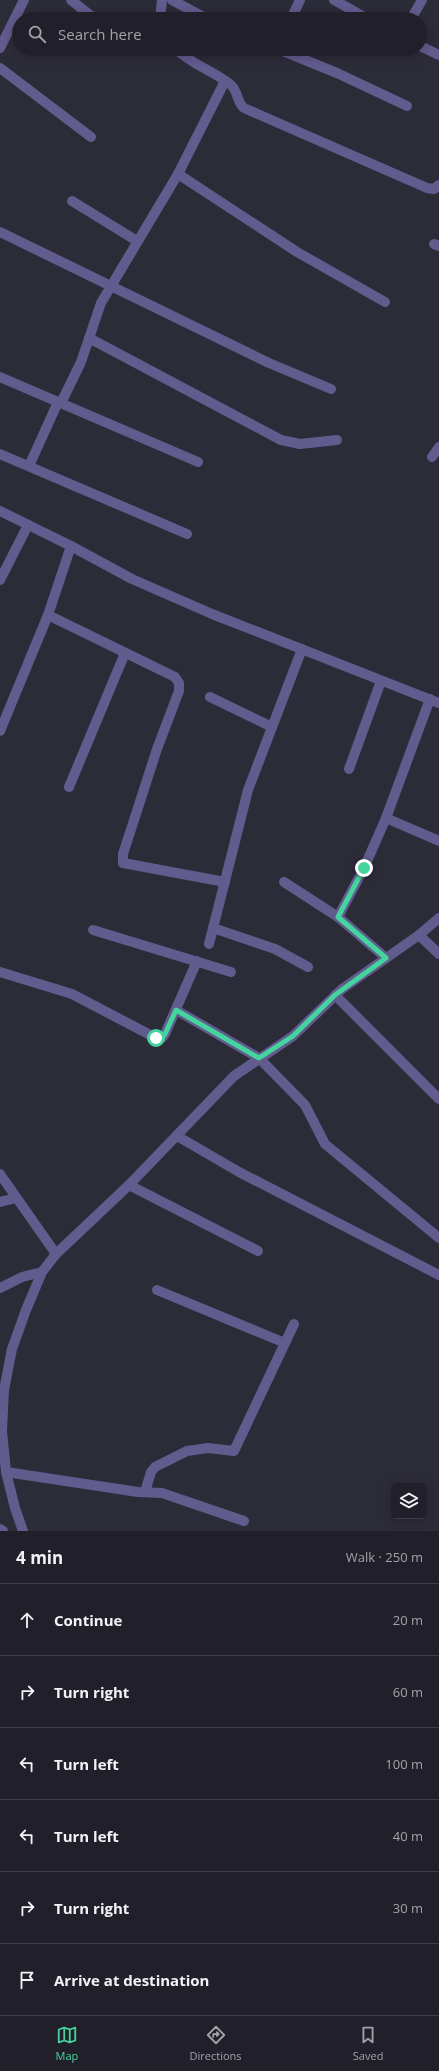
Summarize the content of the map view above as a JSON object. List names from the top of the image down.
{
  "page": {
    "search": "Search here",
    "heading": ["4 min", "Walk · 250 m"],
    "list": [
      ["Continue", "20 m"],
      ["Turn right", "60 m"],
      ["Turn left", "100 m"],
      ["Turn left", "40 m"],
      ["Turn right", "30 m"],
      "Arrive at destination"
    ],
    "nav": ["Map", "Directions", "Saved"]
  }
}
